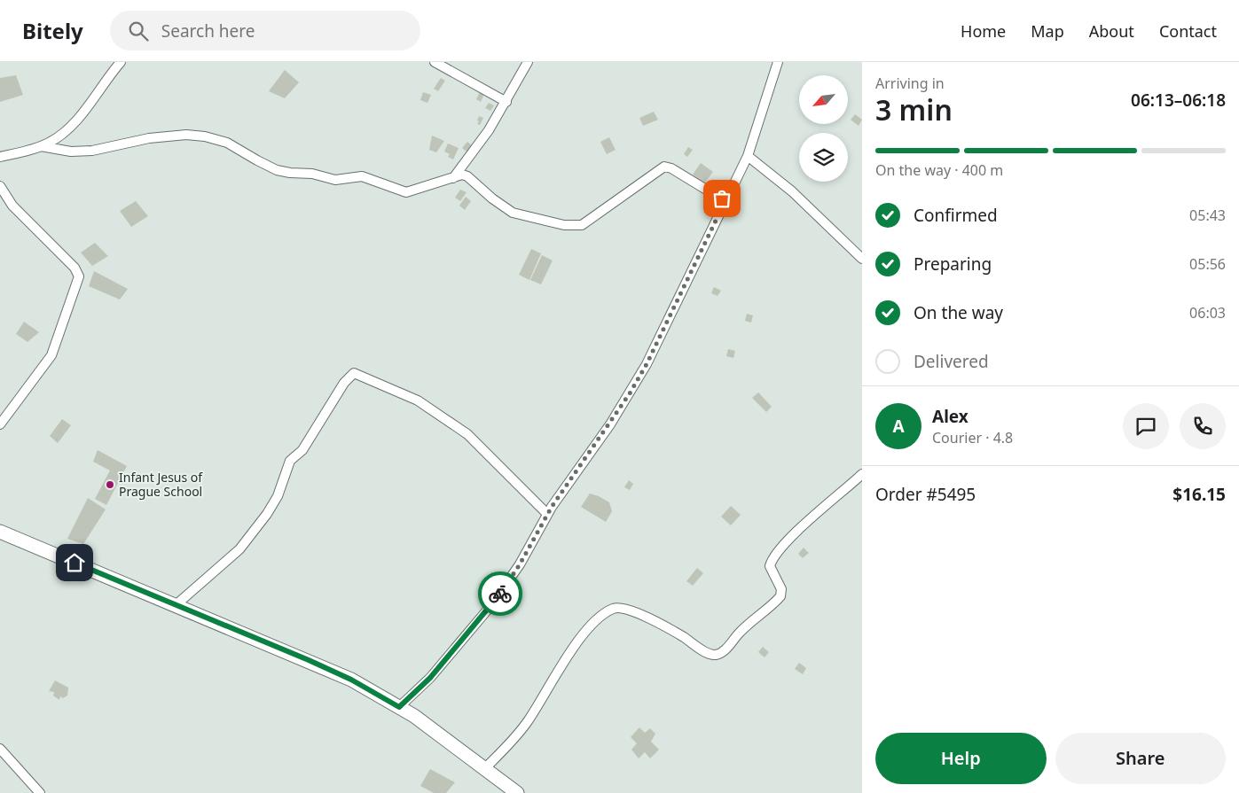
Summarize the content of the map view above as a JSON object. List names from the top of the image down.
{
  "places": ["Infant Jesus of Prague School"],
  "north": "bottom left",
  "page": {
    "header": "Bitely",
    "search": "Search here",
    "nav": [
      "Home",
      "Map",
      "About",
      "Contact"
    ],
    "heading": ["3 min", "Arriving in", "06:13–06:18"],
    "panel": [
      "Alex",
      "Courier · 4.8",
      "Order #5495",
      "$16.15"
    ],
    "bar": "On the way · 400 m",
    "list": [
      ["Confirmed", "05:43"],
      ["Preparing", "05:56"],
      ["On the way", "06:03"],
      "Delivered"
    ],
    "round": "A",
    "buttons": ["Help", "Share"]
  }
}
